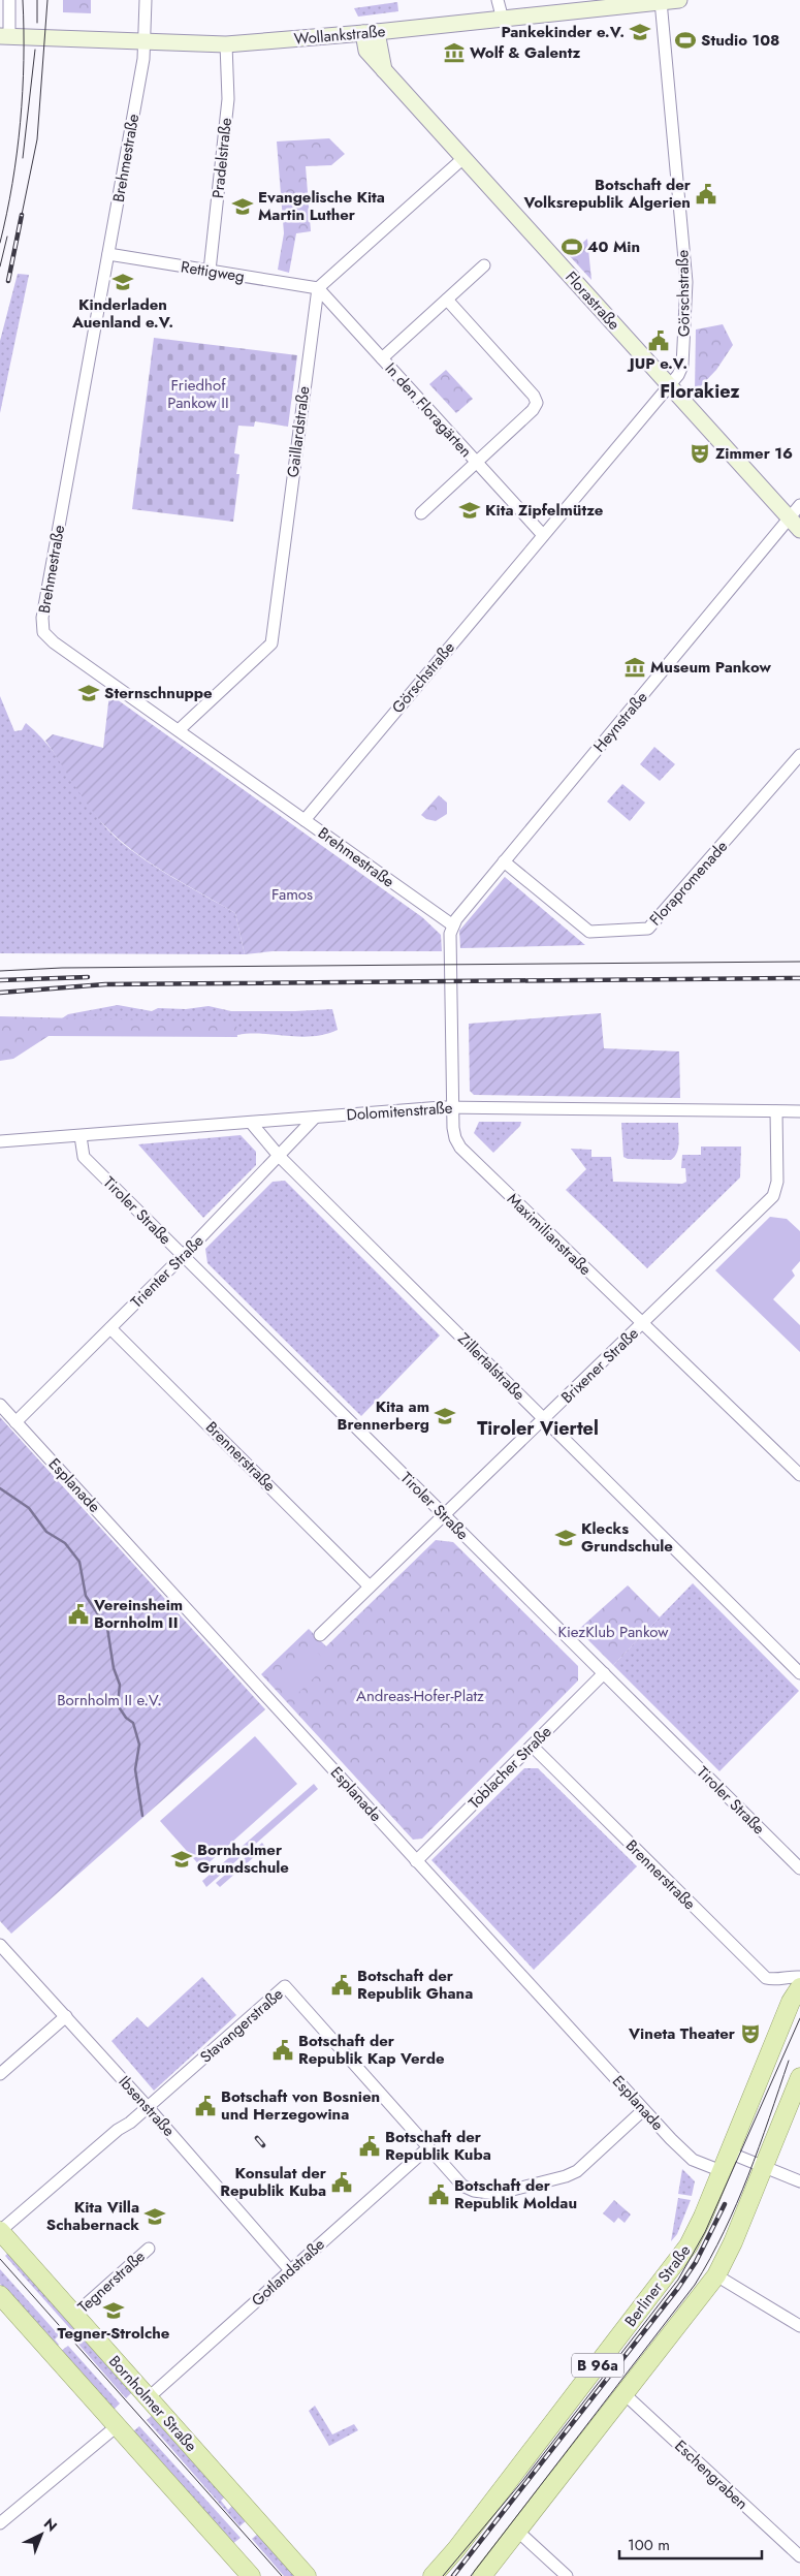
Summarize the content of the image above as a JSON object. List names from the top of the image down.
{
  "streets": {
    "main road": [
      "Wollankstraße",
      "Florastraße",
      "Berliner Straße",
      "B 96a",
      "Bornholmer Straße"
    ],
    "street": [
      "Brehmestraße",
      "Pradelstraße",
      "Rettigweg",
      "Görschstraße",
      "In den Floragärten",
      "Gaillardstraße",
      "Heynstraße",
      "Florapromenade",
      "Dolomitenstraße",
      "Tiroler Straße",
      "Maximilianstraße",
      "Trienter Straße",
      "Brixener Straße",
      "Zillertalstraße",
      "Brennerstraße",
      "Esplanade",
      "Toblacher Straße",
      "Stavangerstraße",
      "Ibsenstraße",
      "Gotlandstraße",
      "Tegnerstraße",
      "Eschengraben"
    ]
  },
  "crossings": [
    ["Wollankstraße", "Brehmestraße"],
    ["Wollankstraße", "Pradelstraße"],
    ["Wollankstraße", "Görschstraße"],
    ["Wollankstraße", "Florastraße"],
    ["Brehmestraße", "Rettigweg"],
    ["Brehmestraße", "Görschstraße"],
    ["Brehmestraße", "Gaillardstraße"],
    ["Brehmestraße", "Heynstraße"],
    ["Brehmestraße", "Maximilianstraße"],
    ["Pradelstraße", "Rettigweg"],
    ["Rettigweg", "In den Floragärten"],
    ["Rettigweg", "Gaillardstraße"],
    ["Görschstraße", "Florastraße"],
    ["Görschstraße", "In den Floragärten"],
    ["Florastraße", "Heynstraße"],
    ["In den Floragärten", "Gaillardstraße"],
    ["Heynstraße", "Florapromenade"],
    ["Heynstraße", "Maximilianstraße"],
    ["Dolomitenstraße", "Tiroler Straße"],
    ["Dolomitenstraße", "Maximilianstraße"],
    ["Dolomitenstraße", "Trienter Straße"],
    ["Dolomitenstraße", "Brixener Straße"],
    ["Dolomitenstraße", "Zillertalstraße"],
    ["Tiroler Straße", "Trienter Straße"],
    ["Tiroler Straße", "Brixener Straße"],
    ["Tiroler Straße", "Toblacher Straße"],
    ["Maximilianstraße", "Brixener Straße"],
    ["Trienter Straße", "Zillertalstraße"],
    ["Trienter Straße", "Brennerstraße"],
    ["Trienter Straße", "Esplanade"],
    ["Brixener Straße", "Zillertalstraße"],
    ["Brixener Straße", "Brennerstraße"],
    ["Brennerstraße", "Toblacher Straße"],
    ["Esplanade", "Toblacher Straße"],
    ["Esplanade", "Stavangerstraße"],
    ["Esplanade", "Berliner Straße"],
    ["Stavangerstraße", "Ibsenstraße"],
    ["Stavangerstraße", "Gotlandstraße"],
    ["Stavangerstraße", "Bornholmer Straße"],
    ["Ibsenstraße", "Gotlandstraße"],
    ["Gotlandstraße", "Bornholmer Straße"],
    ["Tegnerstraße", "Bornholmer Straße"],
    ["B 96a", "Eschengraben"]
  ],
  "districts": ["Florakiez", "Tiroler Viertel"],
  "parks": [
    "Friedhof Pankow II",
    "Famos",
    "KiezKlub Pankow",
    "Andreas-Hofer-Platz",
    "Bornholm II e.V."
  ],
  "places": {
    "school or university": [
      "Pankekinder e.V.",
      "Evangelische Kita Martin Luther",
      "Kinderladen Auenland e.V.",
      "Kita Zipfelmütze",
      "Sternschnuppe",
      "Kita am Brennerberg",
      "Klecks Grundschule",
      "Bornholmer Grundschule",
      "Kita Villa Schabernack",
      "Tegner-Strolche"
    ],
    "sports": ["Studio 108", "40 Min"],
    "museum": ["Wolf & Galentz", "Museum Pankow"],
    "public building": [
      "Botschaft der Volksrepublik Algerien",
      "JUP e.V.",
      "Vereinsheim Bornholm II",
      "Botschaft der Republik Ghana",
      "Botschaft der Republik Kap Verde",
      "Botschaft von Bosnien und Herzegowina",
      "Botschaft der Republik Kuba",
      "Konsulat der Republik Kuba",
      "Botschaft der Republik Moldau"
    ],
    "theatre": ["Zimmer 16", "Vineta Theater"]
  },
  "scale_bar": "100 m",
  "north": "top right"
}
